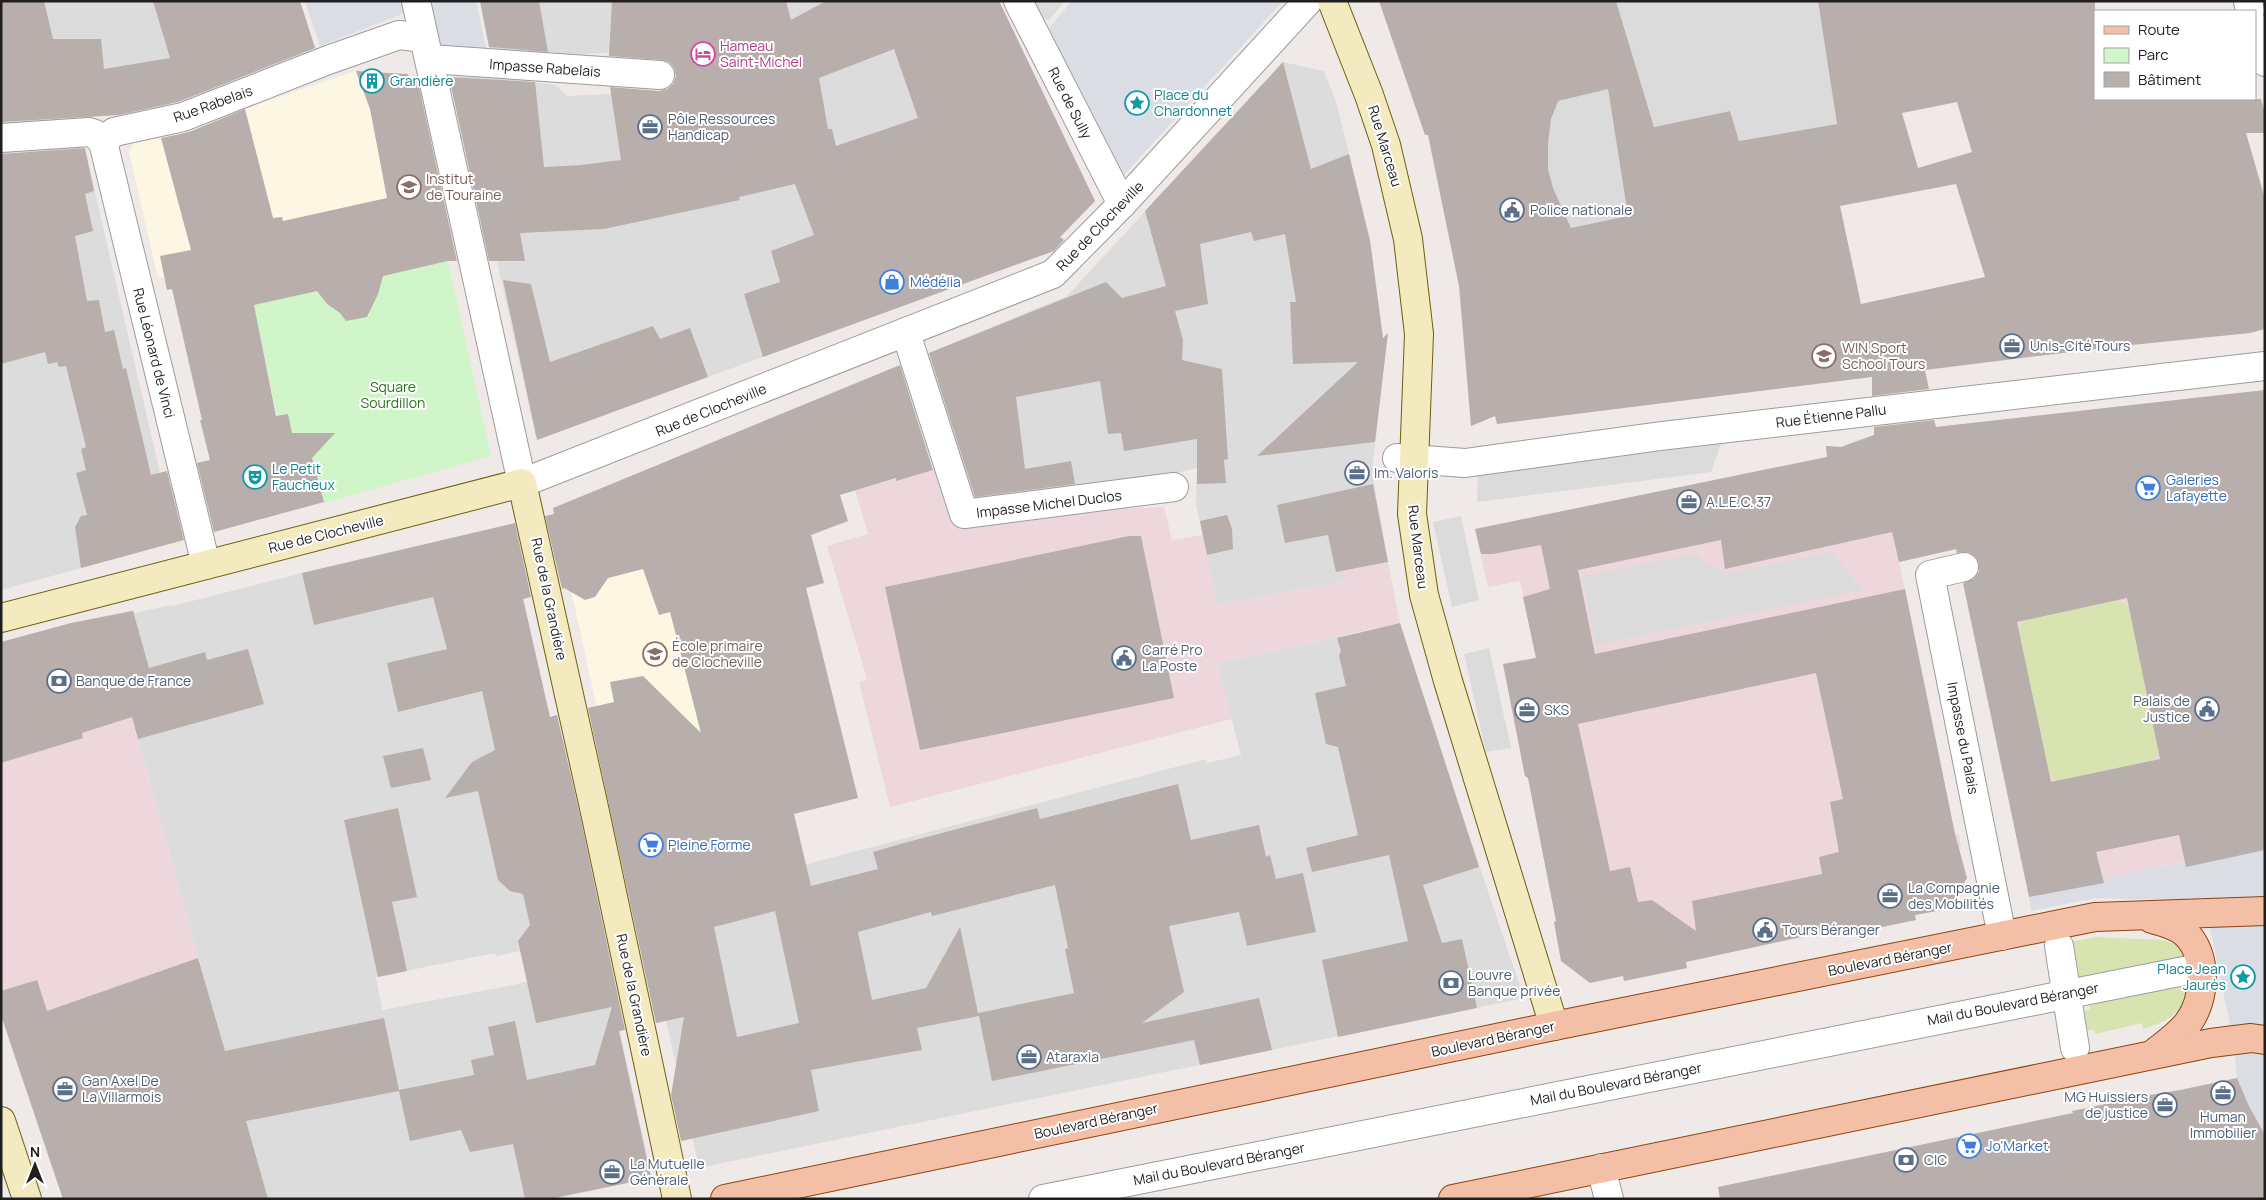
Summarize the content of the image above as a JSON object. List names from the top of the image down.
{
  "streets": {
    "main road": [
      "Rue Marceau",
      "Rue de Clocheville",
      "Rue de la Grandière",
      "Boulevard Béranger"
    ],
    "street": [
      "Impasse Rabelais",
      "Rue de Sully",
      "Rue Rabelais",
      "Rue Léonard de Vinci",
      "Rue Étienne Pallu",
      "Impasse Michel Duclos",
      "Impasse du Palais",
      "Mail du Boulevard Béranger"
    ]
  },
  "crossings": [
    ["Impasse Rabelais", "Rue Rabelais"],
    ["Impasse Rabelais", "Rue de la Grandière"],
    ["Rue de Sully", "Rue de Clocheville"],
    ["Rue Rabelais", "Rue Léonard de Vinci"],
    ["Rue Rabelais", "Rue de la Grandière"],
    ["Rue Marceau", "Rue Étienne Pallu"],
    ["Rue Marceau", "Boulevard Béranger"],
    ["Rue de Clocheville", "Rue Léonard de Vinci"],
    ["Rue de Clocheville", "Impasse Michel Duclos"],
    ["Rue de Clocheville", "Rue de la Grandière"],
    ["Impasse du Palais", "Boulevard Béranger"]
  ],
  "parks": ["Square Sourdillon"],
  "places": {
    "hotel": ["Hameau Saint-Michel"],
    "building": ["Grandière"],
    "place": ["Place du Chardonnet", "Place Jean Jaurès"],
    "office": [
      "Pôle Ressources Handicap",
      "Unis-Cité Tours",
      "Im. Valoris",
      "A.L.E.C. 37",
      "SKS",
      "La Compagnie des Mobilités",
      "Ataraxia",
      "Gan Axel De La Villarmois",
      "Human Immobilier",
      "MG Huissiers de justice",
      "La Mutuelle Générale"
    ],
    "school or university": ["Institut de Touraine", "WIN Sport School Tours", "École primaire de Clocheville"],
    "public building": [
      "Police nationale",
      "Carré Pro La Poste",
      "Palais de Justice",
      "Tours Béranger"
    ],
    "shop": ["Médélia"],
    "theatre": ["Le Petit Faucheux"],
    "supermarket": ["Galeries Lafayette", "Pleine Forme", "Jo'Market"],
    "bank": ["Banque de France", "Louvre Banque privée", "CIC"]
  },
  "legend": ["Route", "Parc", "Bâtiment"],
  "north": "top"
}
